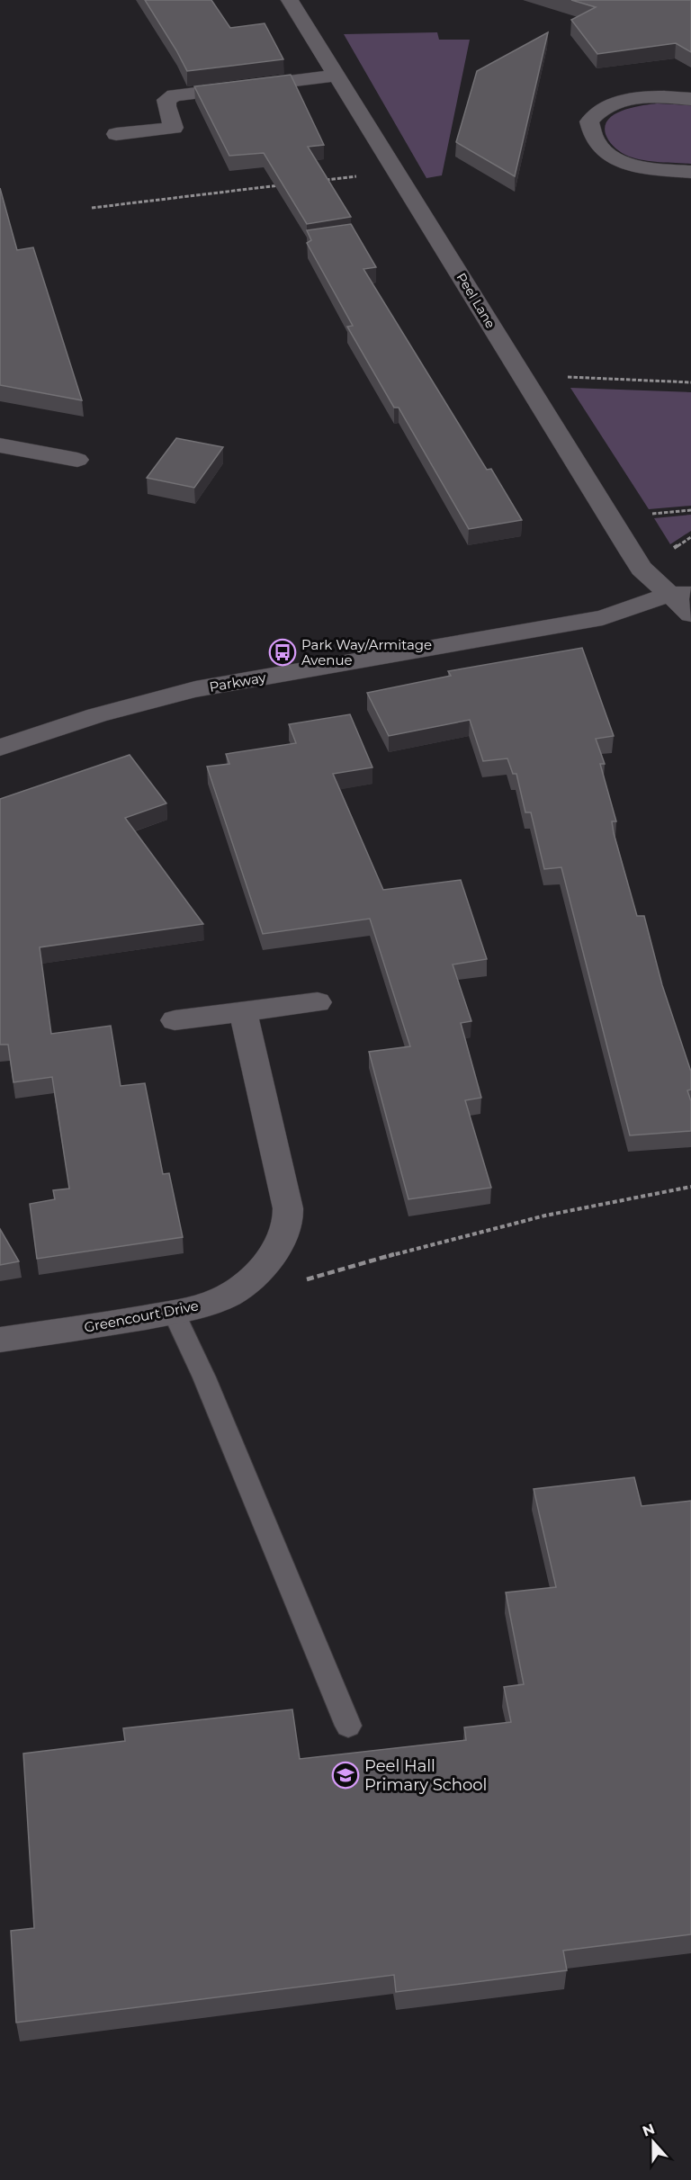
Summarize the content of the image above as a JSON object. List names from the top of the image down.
{
  "streets": {
    "street": ["Peel Lane", "Parkway", "Greencourt Drive"]
  },
  "crossings": [
    ["Peel Lane", "Parkway"]
  ],
  "places": {
    "bus stop": ["Park Way/Armitage Avenue"],
    "school or university": ["Peel Hall Primary School"]
  },
  "north": "top"
}
